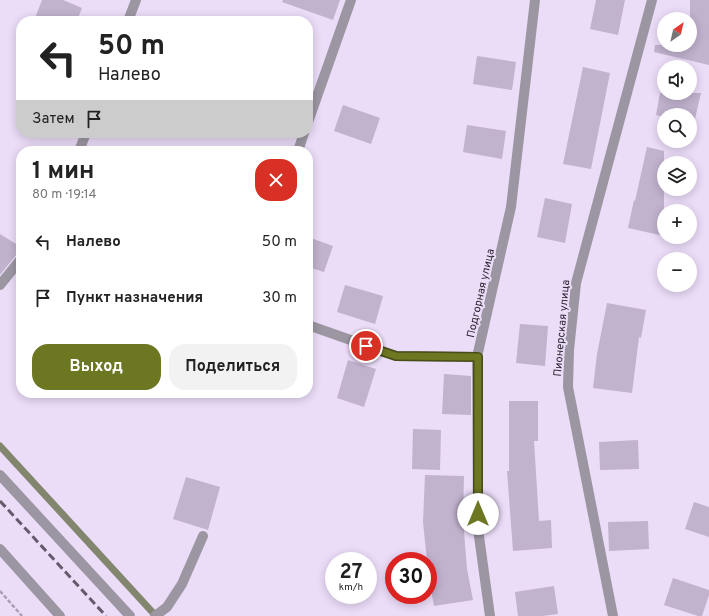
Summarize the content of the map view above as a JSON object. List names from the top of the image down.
{
  "streets": {
    "street": ["Подгорная улица", "Пионерская улица"]
  },
  "north": "top right",
  "page": {
    "map_buttons": ["+", "−"],
    "turn": ["50 m", "Налево"],
    "then": "Затем",
    "heading": ["1 мин", "80 m · 19:14"],
    "list": [
      {
        "name": "Налево",
        "value": "50 m"
      },
      {
        "name": "Пункт назначения",
        "value": "30 m"
      }
    ],
    "buttons": ["Выход", "Поделиться"],
    "speed": "27 km/h",
    "limit": "30"
  }
}
